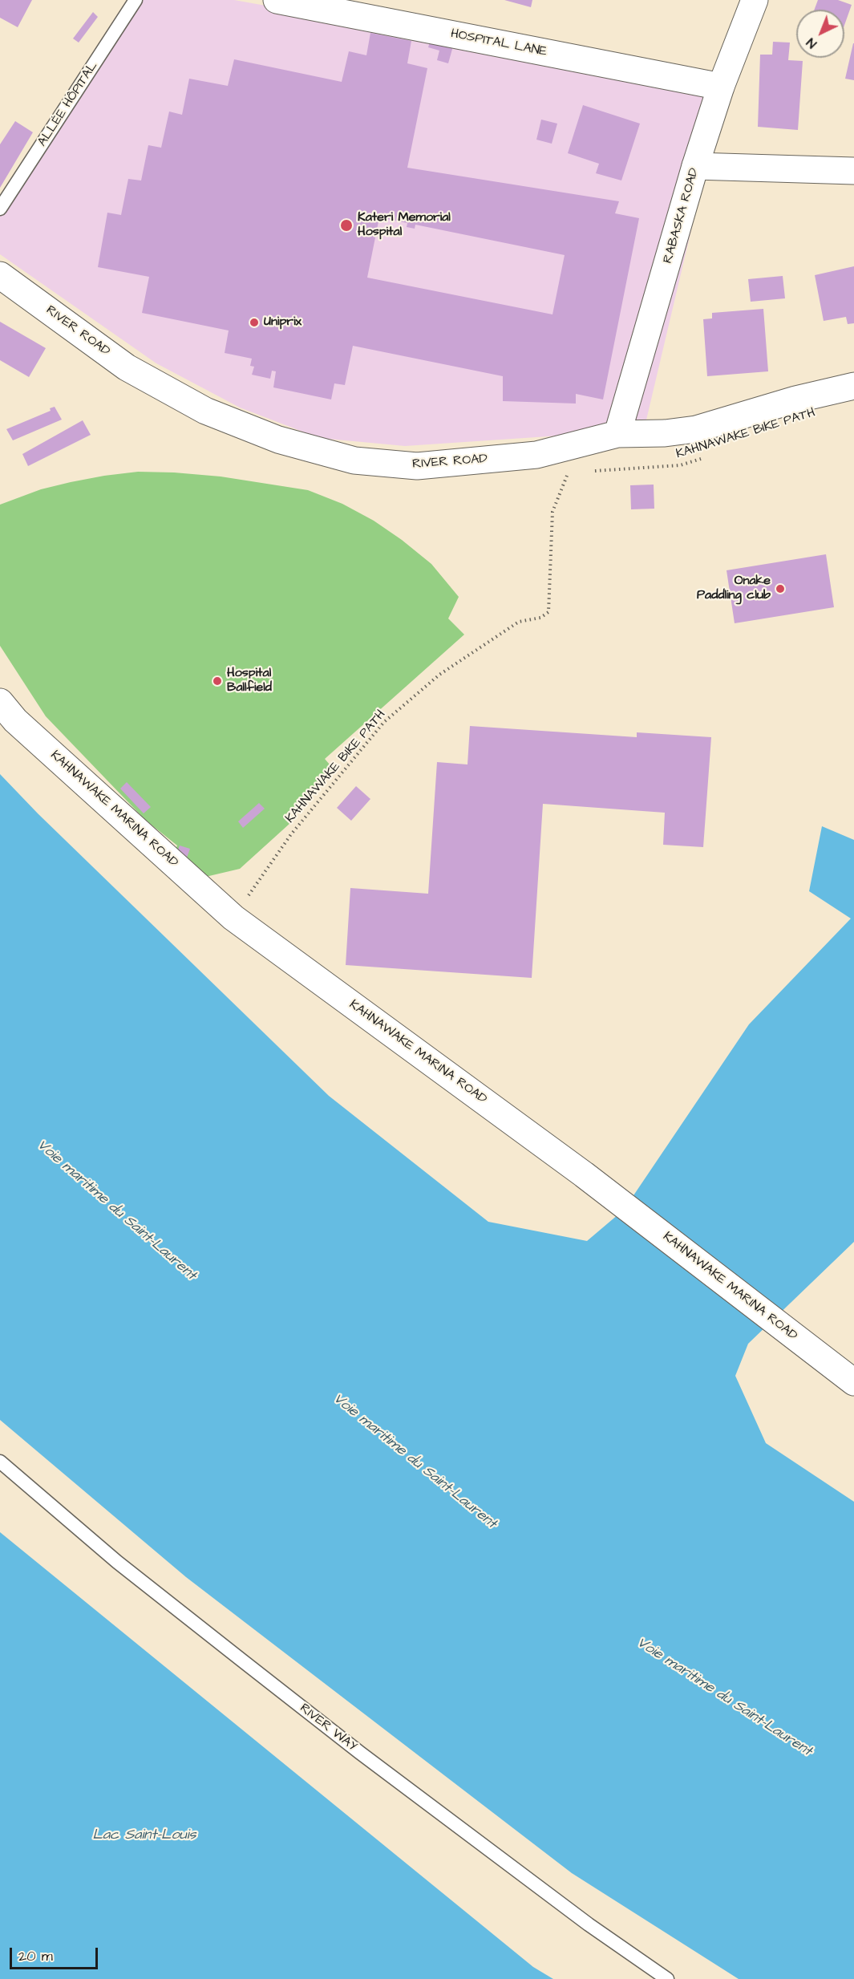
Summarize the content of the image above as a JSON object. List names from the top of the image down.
{
  "streets": {
    "street": [
      "HOSPITAL LANE",
      "RABASKA ROAD",
      "RIVER ROAD",
      "KAHNAWAKE MARINA ROAD"
    ],
    "lane": ["ALLÉE HÔPITAL", "RIVER WAY"],
    "path": ["KAHNAWAKE BIKE PATH"]
  },
  "crossings": [
    ["HOSPITAL LANE", "RABASKA ROAD"],
    ["RABASKA ROAD", "RIVER ROAD"],
    ["KAHNAWAKE BIKE PATH", "KAHNAWAKE MARINA ROAD"]
  ],
  "water": ["Voie maritime du Saint-Laurent", "Lac Saint-Louis"],
  "places": [
    "Kateri Memorial Hospital",
    "Uniprix",
    "Onake Paddling club",
    "Hospital Ballfield"
  ],
  "scale_bar": "20 m",
  "north": "bottom left"
}
